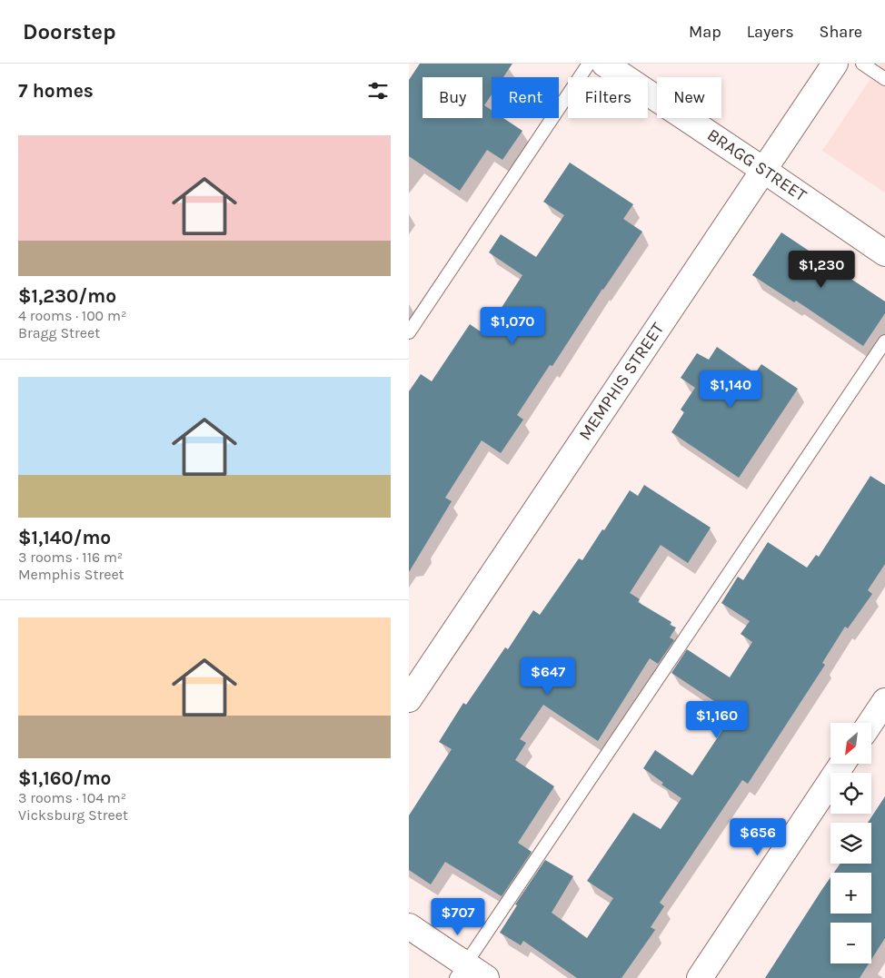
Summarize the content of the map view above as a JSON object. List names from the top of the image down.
{
  "streets": {
    "street": ["BRAGG STREET", "MEMPHIS STREET"]
  },
  "crossings": [
    ["BRAGG STREET", "MEMPHIS STREET"]
  ],
  "north": "bottom left",
  "page": {
    "header": "Doorstep",
    "nav": ["Map", "Layers", "Share"],
    "heading": "7 homes",
    "chip": [
      "Buy",
      "Rent",
      "Filters",
      "New"
    ],
    "list": [
      {
        "name": "$1,230/mo",
        "note": "4 rooms · 100 m² · Bragg Street"
      },
      {
        "name": "$1,140/mo",
        "note": "3 rooms · 116 m² · Memphis Street"
      },
      {
        "name": "$1,160/mo",
        "note": "3 rooms · 104 m² · Vicksburg Street"
      }
    ],
    "price": [
      "$1,230",
      "$1,070",
      "$1,140",
      "$647",
      "$1,160",
      "$656",
      "$707"
    ],
    "map_buttons": ["+", "−"]
  }
}
